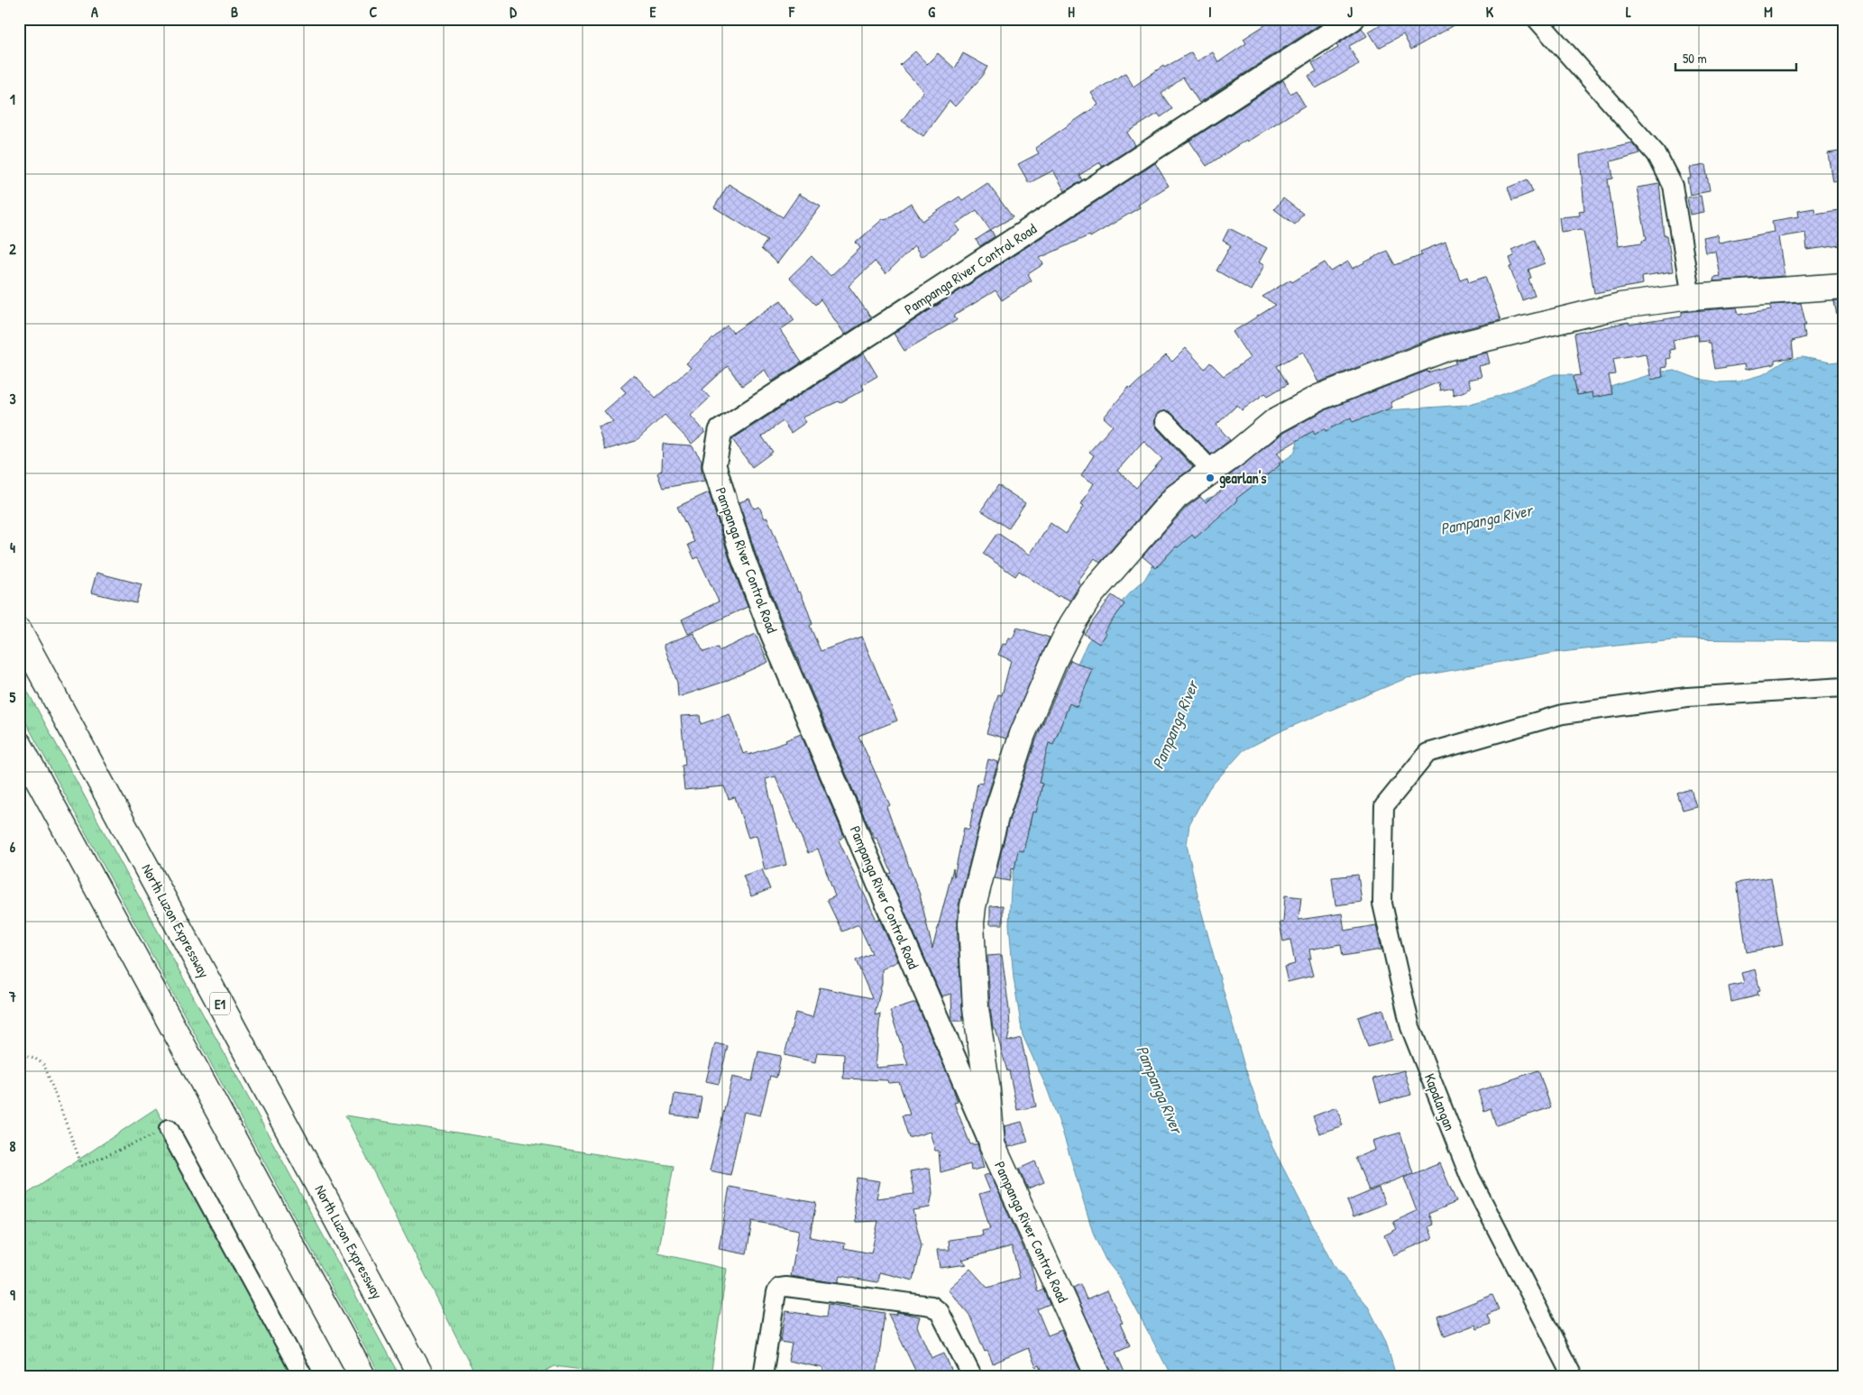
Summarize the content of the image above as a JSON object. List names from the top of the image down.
{
  "streets": {
    "main road": ["Pampanga River Control Road", "North Luzon Expressway", "E1"],
    "street": ["Kapalangan"]
  },
  "water": ["Pampanga River"],
  "places": ["gearlan's"],
  "scale_bar": "50 m",
  "grid": {
    "columns": [
      "A",
      "B",
      "C",
      "D",
      "E",
      "F",
      "G",
      "H",
      "I",
      "J",
      "K",
      "L",
      "M"
    ],
    "rows": [
      "1",
      "2",
      "3",
      "4",
      "5",
      "6",
      "7",
      "8",
      "9"
    ]
  }
}
